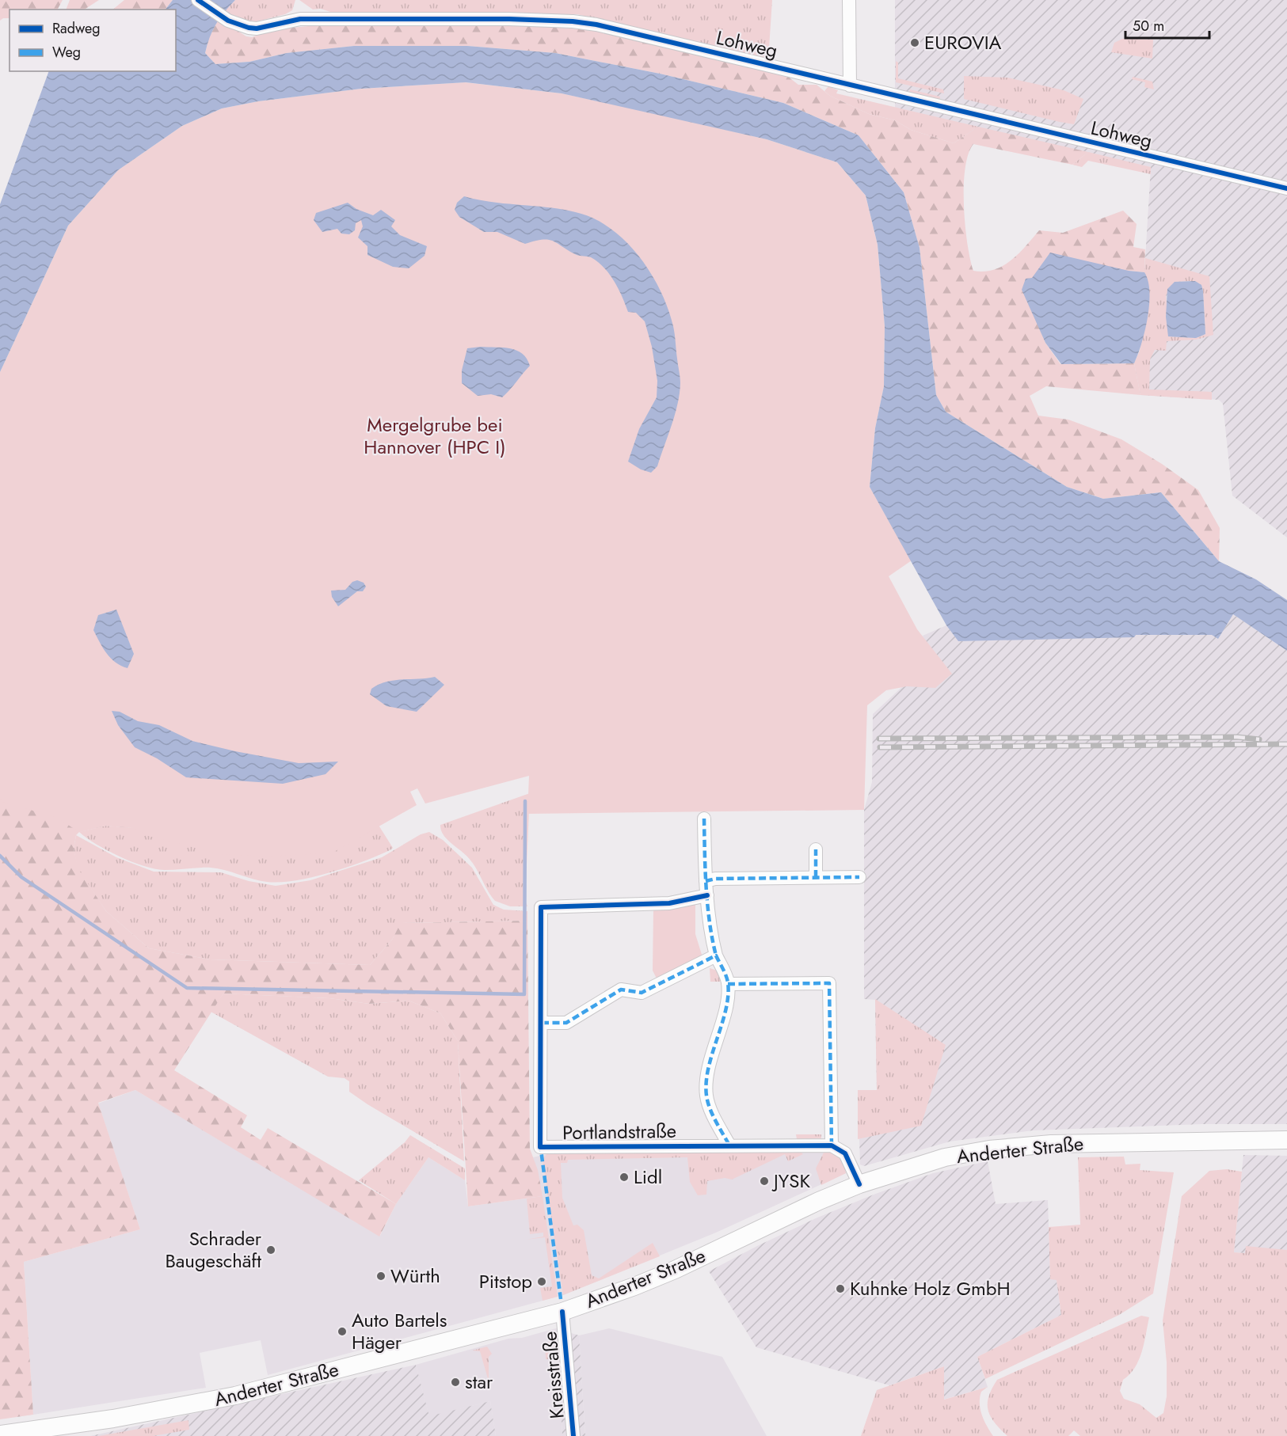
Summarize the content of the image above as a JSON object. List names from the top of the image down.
{
  "streets": {
    "main road": ["Anderter Straße"],
    "street": ["Lohweg", "Portlandstraße", "Kreisstraße"]
  },
  "crossings": [
    ["Anderter Straße", "Kreisstraße"]
  ],
  "parks": ["Mergelgrube bei Hannover (HPC I)"],
  "places": [
    "EUROVIA",
    "Lidl",
    "JYSK",
    "Schrader Baugeschäft",
    "Würth",
    "Pitstop",
    "Kuhnke Holz GmbH",
    "Auto Bartels Häger",
    "star"
  ],
  "legend": ["Radweg", "Weg"],
  "scale_bar": "50 m"
}
